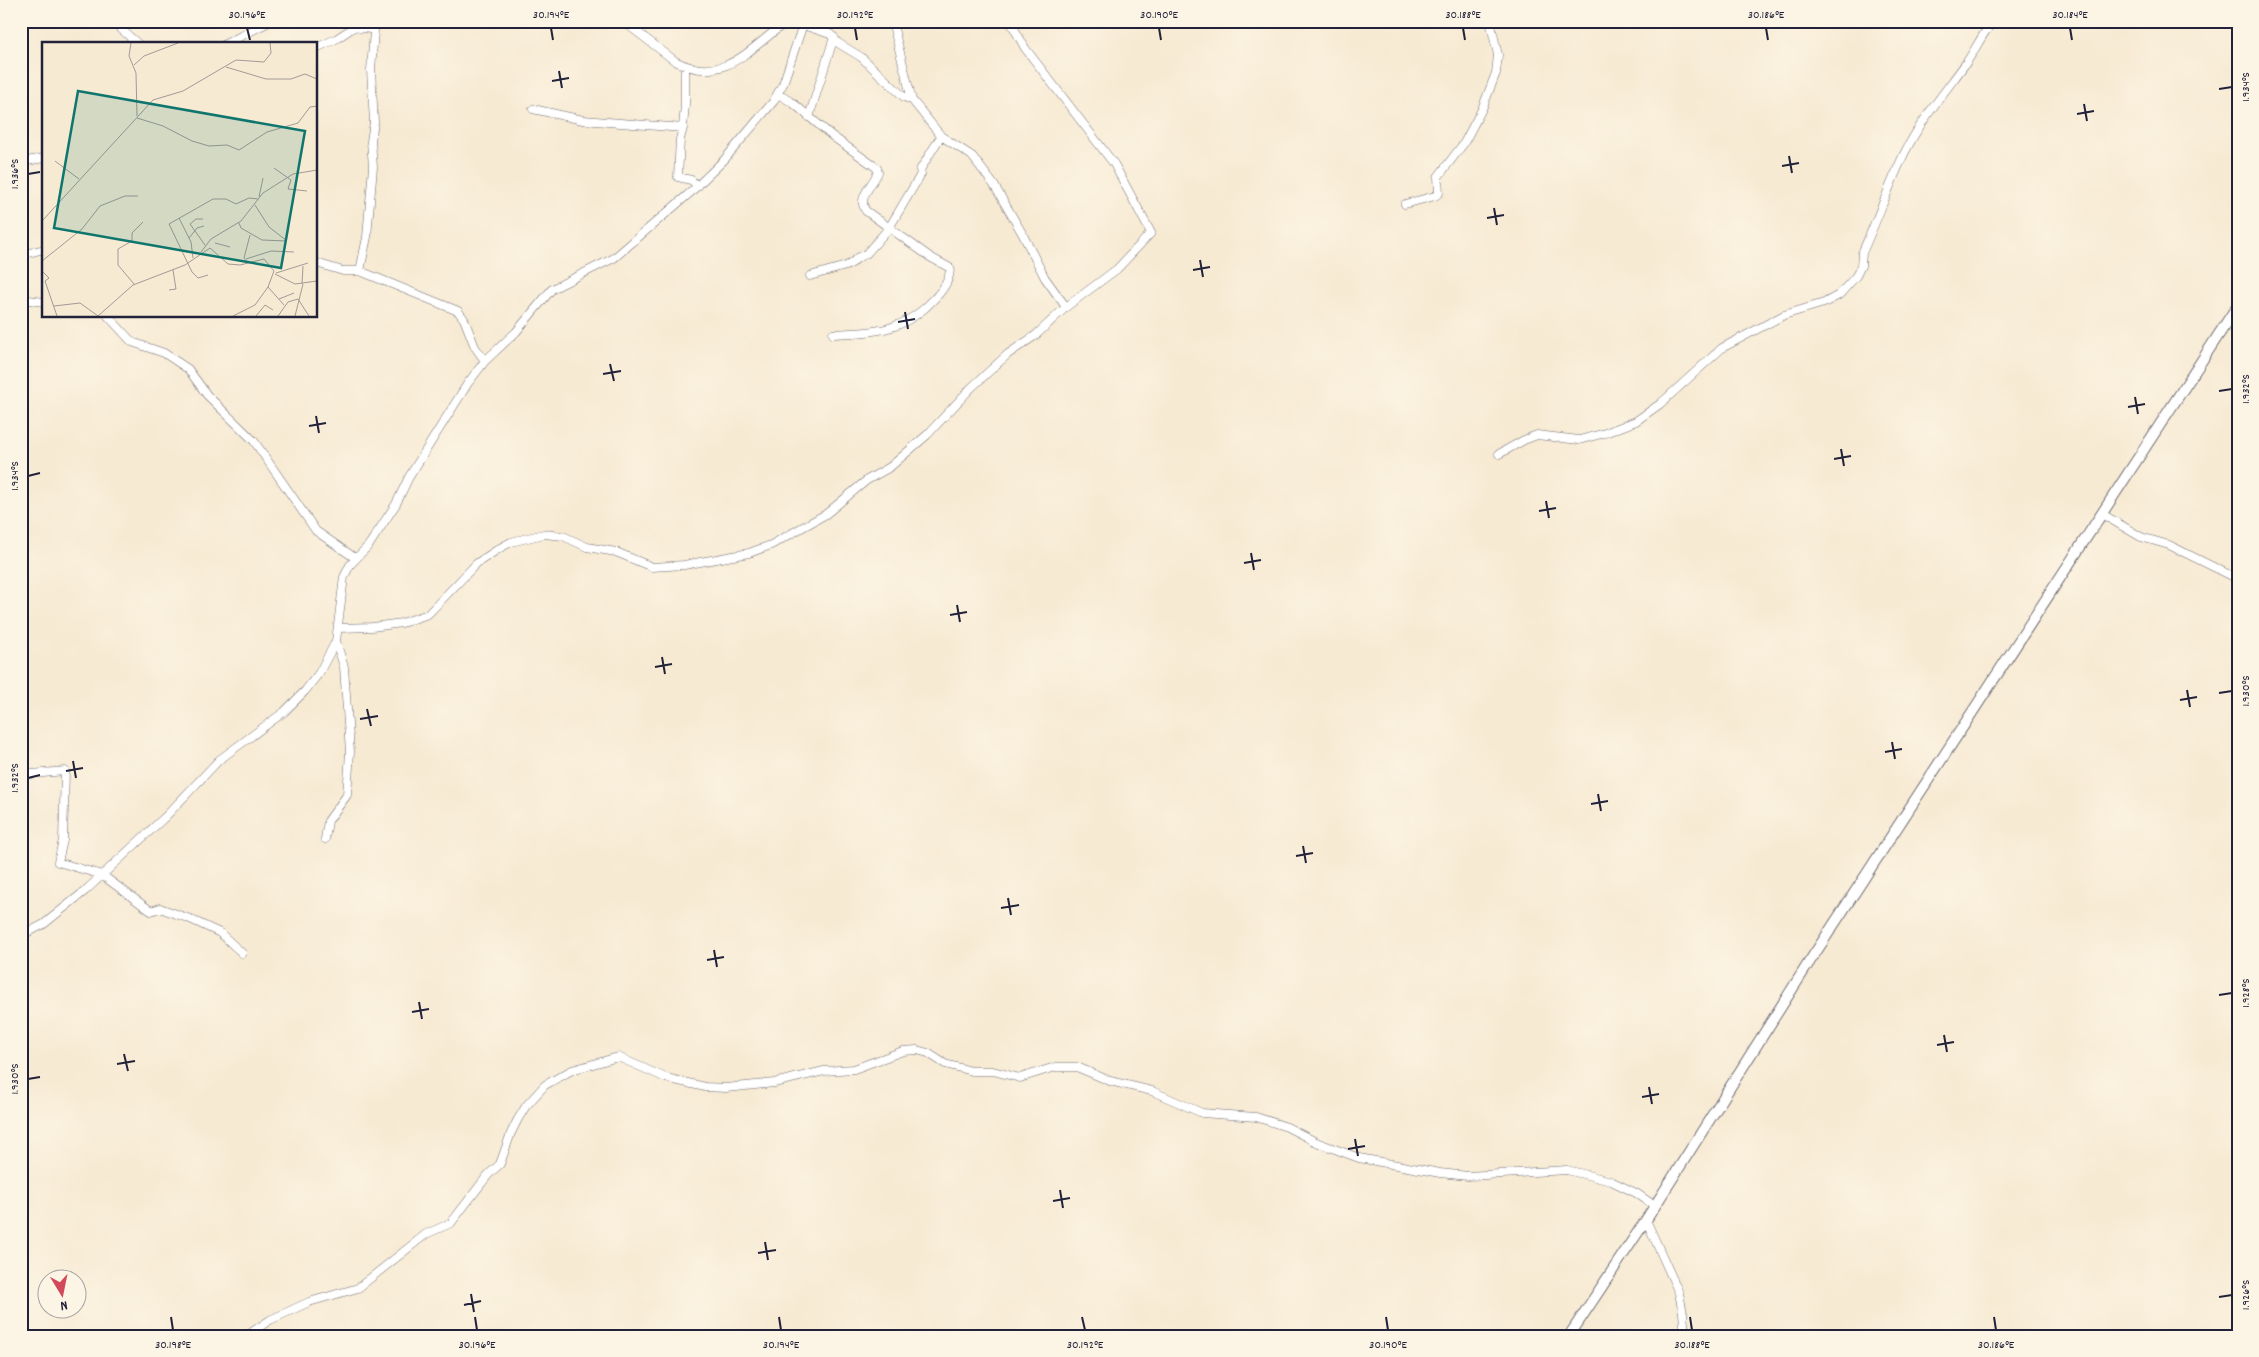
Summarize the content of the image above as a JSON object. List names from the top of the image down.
{
  "north": "bottom",
  "coordinates": [
    "30.196°E",
    "30.194°E",
    "30.192°E",
    "30.190°E",
    "30.188°E",
    "30.186°E",
    "30.184°E",
    "1.934°S",
    "1.936°S",
    "1.932°S",
    "1.930°S",
    "1.928°S",
    "1.926°S",
    "30.198°E"
  ]
}
